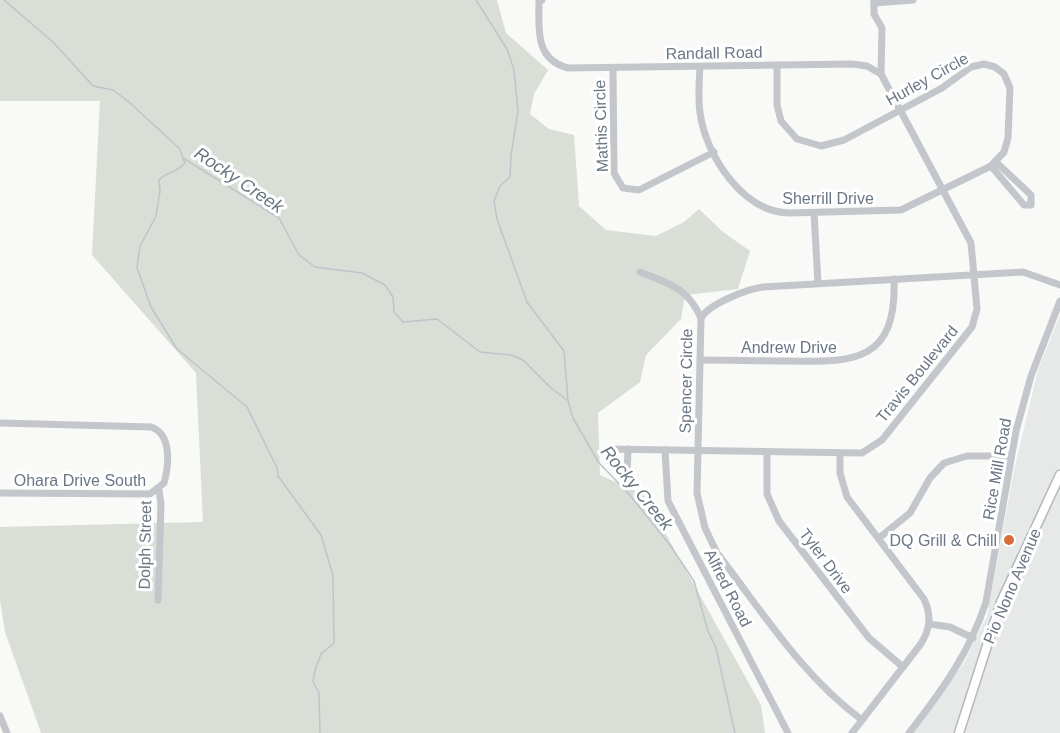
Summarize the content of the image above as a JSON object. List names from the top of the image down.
{
  "streets": {
    "main road": ["Pio Nono Avenue"],
    "street": [
      "Randall Road",
      "Hurley Circle",
      "Mathis Circle",
      "Sherrill Drive",
      "Andrew Drive",
      "Travis Boulevard",
      "Spencer Circle",
      "Rice Mill Road",
      "Ohara Drive South",
      "Dolph Street",
      "Tyler Drive",
      "Alfred Road"
    ]
  },
  "crossings": [
    ["Randall Road", "Hurley Circle"],
    ["Randall Road", "Mathis Circle"],
    ["Randall Road", "Sherrill Drive"],
    ["Randall Road", "Travis Boulevard"],
    ["Hurley Circle", "Travis Boulevard"],
    ["Mathis Circle", "Sherrill Drive"],
    ["Sherrill Drive", "Travis Boulevard"],
    ["Andrew Drive", "Spencer Circle"],
    ["Travis Boulevard", "Spencer Circle"],
    ["Travis Boulevard", "Tyler Drive"],
    ["Travis Boulevard", "Alfred Road"],
    ["Ohara Drive South", "Dolph Street"]
  ],
  "water": ["Rocky Creek"],
  "places": ["DQ Grill & Chill"]
}
